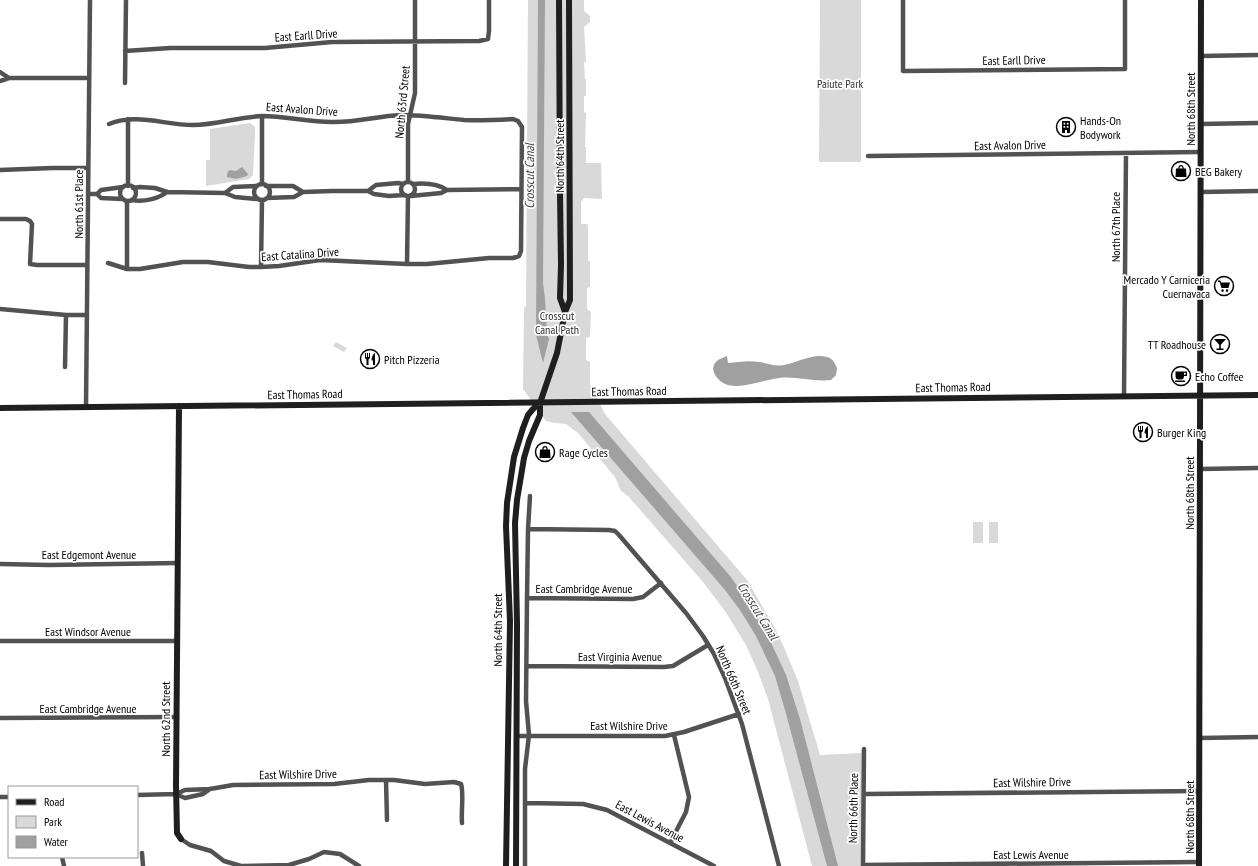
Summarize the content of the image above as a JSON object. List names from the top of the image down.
{
  "streets": {
    "main road": [
      "North 68th Street",
      "North 64th Street",
      "East Thomas Road",
      "North 62nd Street"
    ],
    "street": [
      "East Earll Drive",
      "North 63rd Street",
      "East Avalon Drive",
      "North 61st Place",
      "North 67th Place",
      "East Catalina Drive",
      "East Edgemont Avenue",
      "East Cambridge Avenue",
      "East Windsor Avenue",
      "East Virginia Avenue",
      "North 66th Street",
      "East Wilshire Drive",
      "North 66th Place",
      "East Lewis Avenue"
    ]
  },
  "crossings": [
    ["East Earll Drive", "North 63rd Street"],
    ["North 63rd Street", "East Avalon Drive"],
    ["East Avalon Drive", "North 68th Street"],
    ["East Avalon Drive", "North 67th Place"],
    ["East Avalon Drive", "East Catalina Drive"],
    ["North 68th Street", "East Thomas Road"],
    ["North 68th Street", "East Wilshire Drive"],
    ["North 68th Street", "East Lewis Avenue"],
    ["North 64th Street", "East Thomas Road"],
    ["North 64th Street", "East Wilshire Drive"],
    ["North 61st Place", "East Thomas Road"],
    ["North 67th Place", "East Thomas Road"],
    ["East Thomas Road", "North 62nd Street"],
    ["East Edgemont Avenue", "North 62nd Street"],
    ["East Cambridge Avenue", "North 66th Street"],
    ["East Cambridge Avenue", "North 62nd Street"],
    ["East Windsor Avenue", "North 62nd Street"],
    ["East Virginia Avenue", "North 66th Street"],
    ["North 66th Street", "East Wilshire Drive"],
    ["North 62nd Street", "East Wilshire Drive"],
    ["East Wilshire Drive", "North 66th Place"],
    ["North 66th Place", "East Lewis Avenue"]
  ],
  "water": ["Crosscut Canal"],
  "parks": ["Paiute Park", "Crosscut Canal Path"],
  "places": {
    "building": ["Hands-On Bodywork"],
    "shop": ["BEG Bakery", "Rage Cycles"],
    "supermarket": ["Mercado Y Carniceria Cuernavaca"],
    "bar": ["TT Roadhouse"],
    "restaurant": ["Pitch Pizzeria", "Burger King"],
    "cafe": ["Echo Coffee"]
  },
  "legend": ["Road", "Park", "Water"]
}
